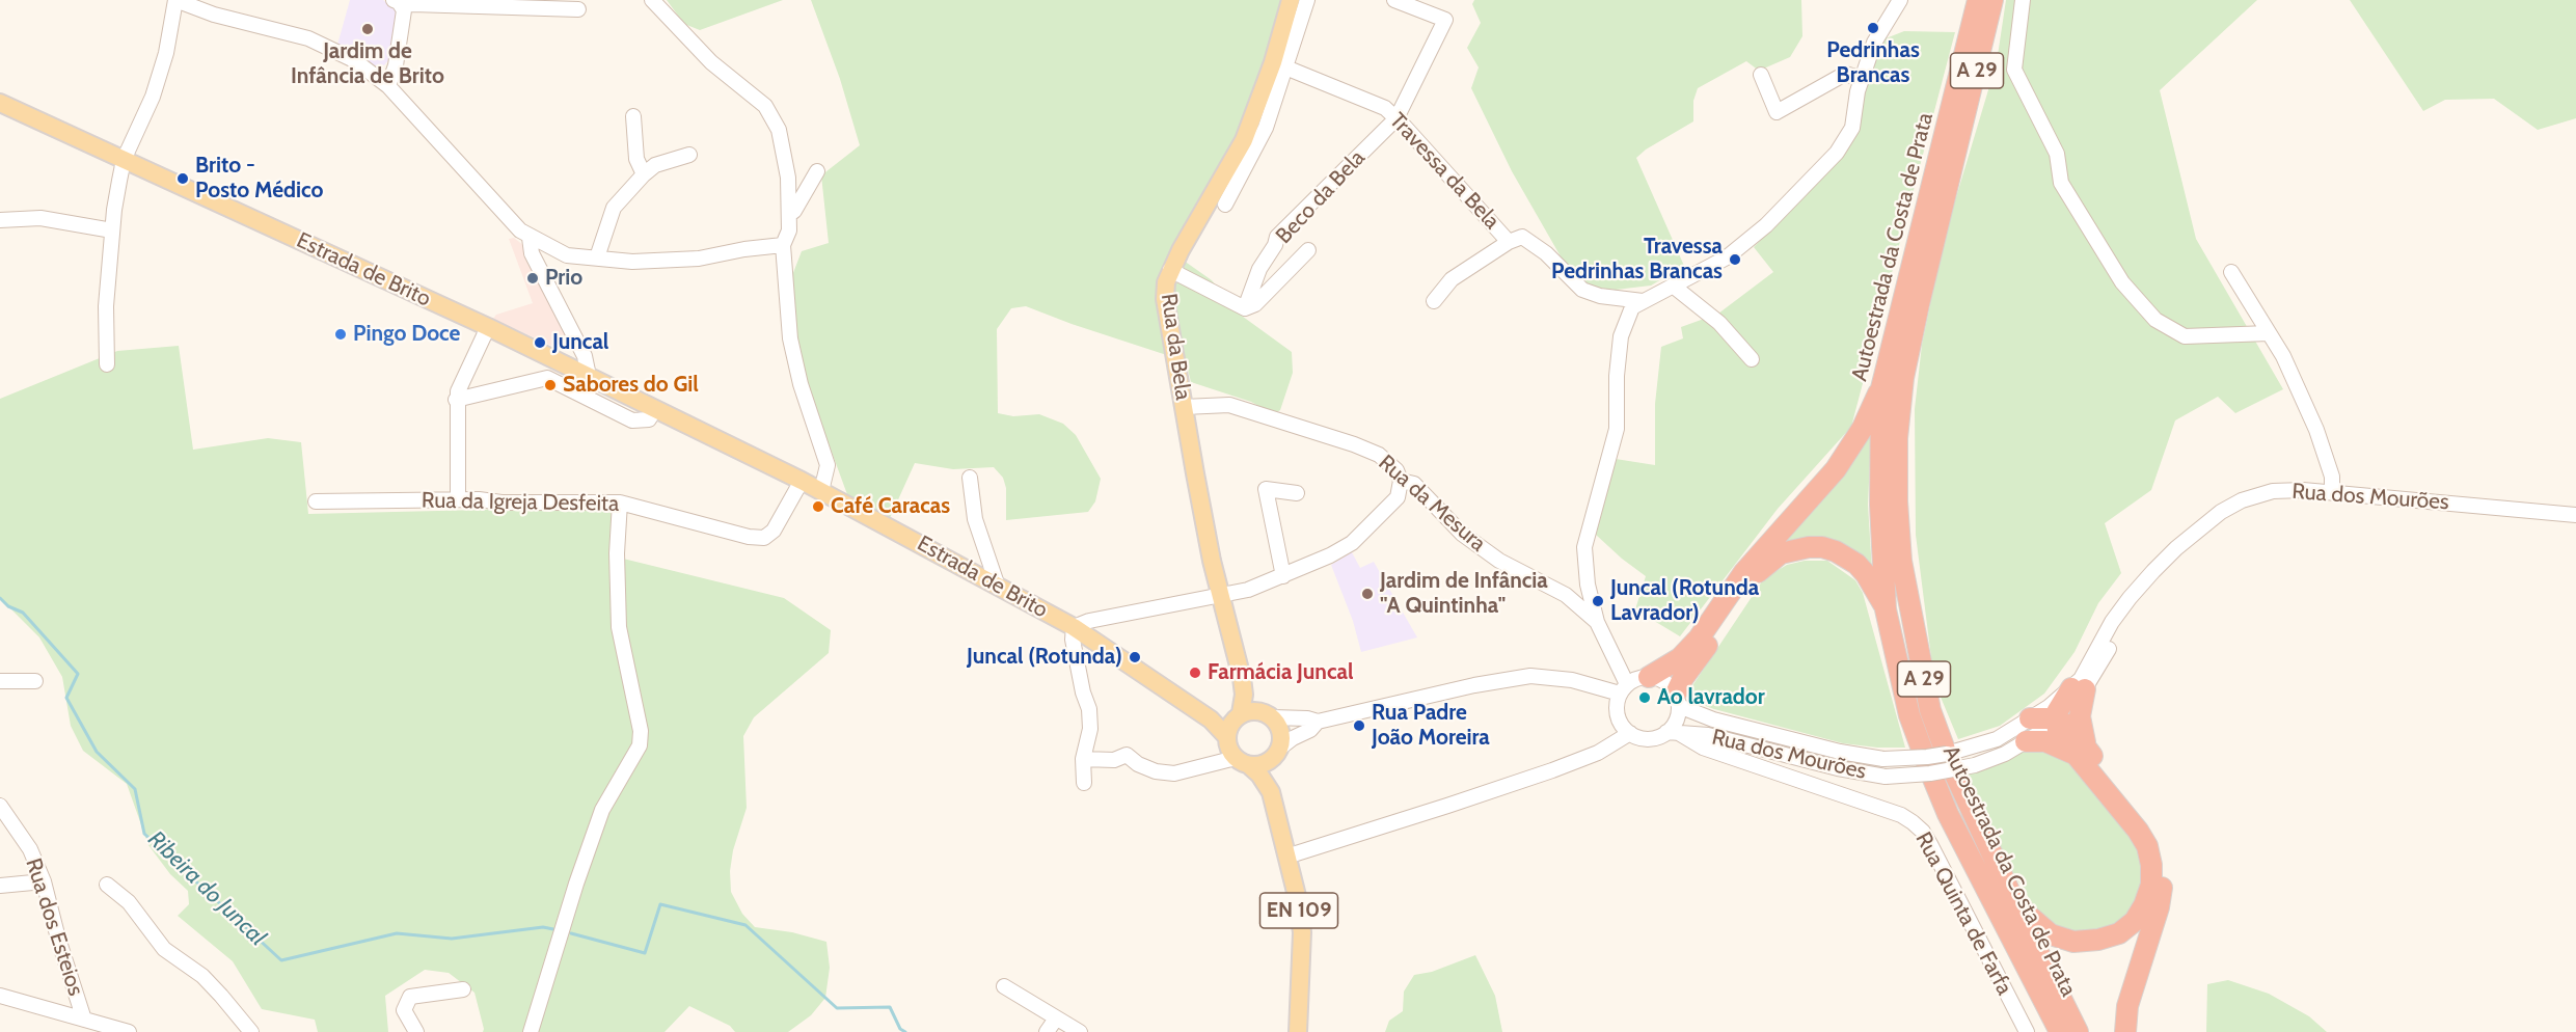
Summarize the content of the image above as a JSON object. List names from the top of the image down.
{
  "streets": {
    "highway": ["A 29", "Autoestrada da Costa de Prata"],
    "main road": ["Estrada de Brito", "Rua da Bela", "EN 109"],
    "street": [
      "Travessa da Bela",
      "Beco da Bela",
      "Rua dos Mourões",
      "Rua da Igreja Desfeita",
      "Rua da Mesura",
      "Rua Quinta de Farfa",
      "Rua dos Esteios"
    ]
  },
  "crossings": [
    ["Travessa da Bela", "Beco da Bela"],
    ["Travessa da Bela", "Rua da Bela"],
    ["Estrada de Brito", "Rua da Bela"],
    ["Estrada de Brito", "Rua da Igreja Desfeita"],
    ["Estrada de Brito", "EN 109"],
    ["Rua da Bela", "Rua da Mesura"],
    ["Rua da Bela", "EN 109"],
    ["Rua dos Mourões", "Rua Quinta de Farfa"]
  ],
  "water": ["Ribeira do Juncal"],
  "places": [
    "Pedrinhas Brancas",
    "Jardim de Infância de Brito",
    "Brito - Posto Médico",
    "Travessa Pedrinhas Brancas",
    "Prio",
    "Pingo Doce",
    "Juncal",
    "Sabores do Gil",
    "Café Caracas",
    "Jardim de Infância \"A Quintinha\"",
    "Juncal (Rotunda Lavrador)",
    "Juncal (Rotunda)",
    "Farmácia Juncal",
    "Ao lavrador",
    "Rua Padre João Moreira"
  ]
}
